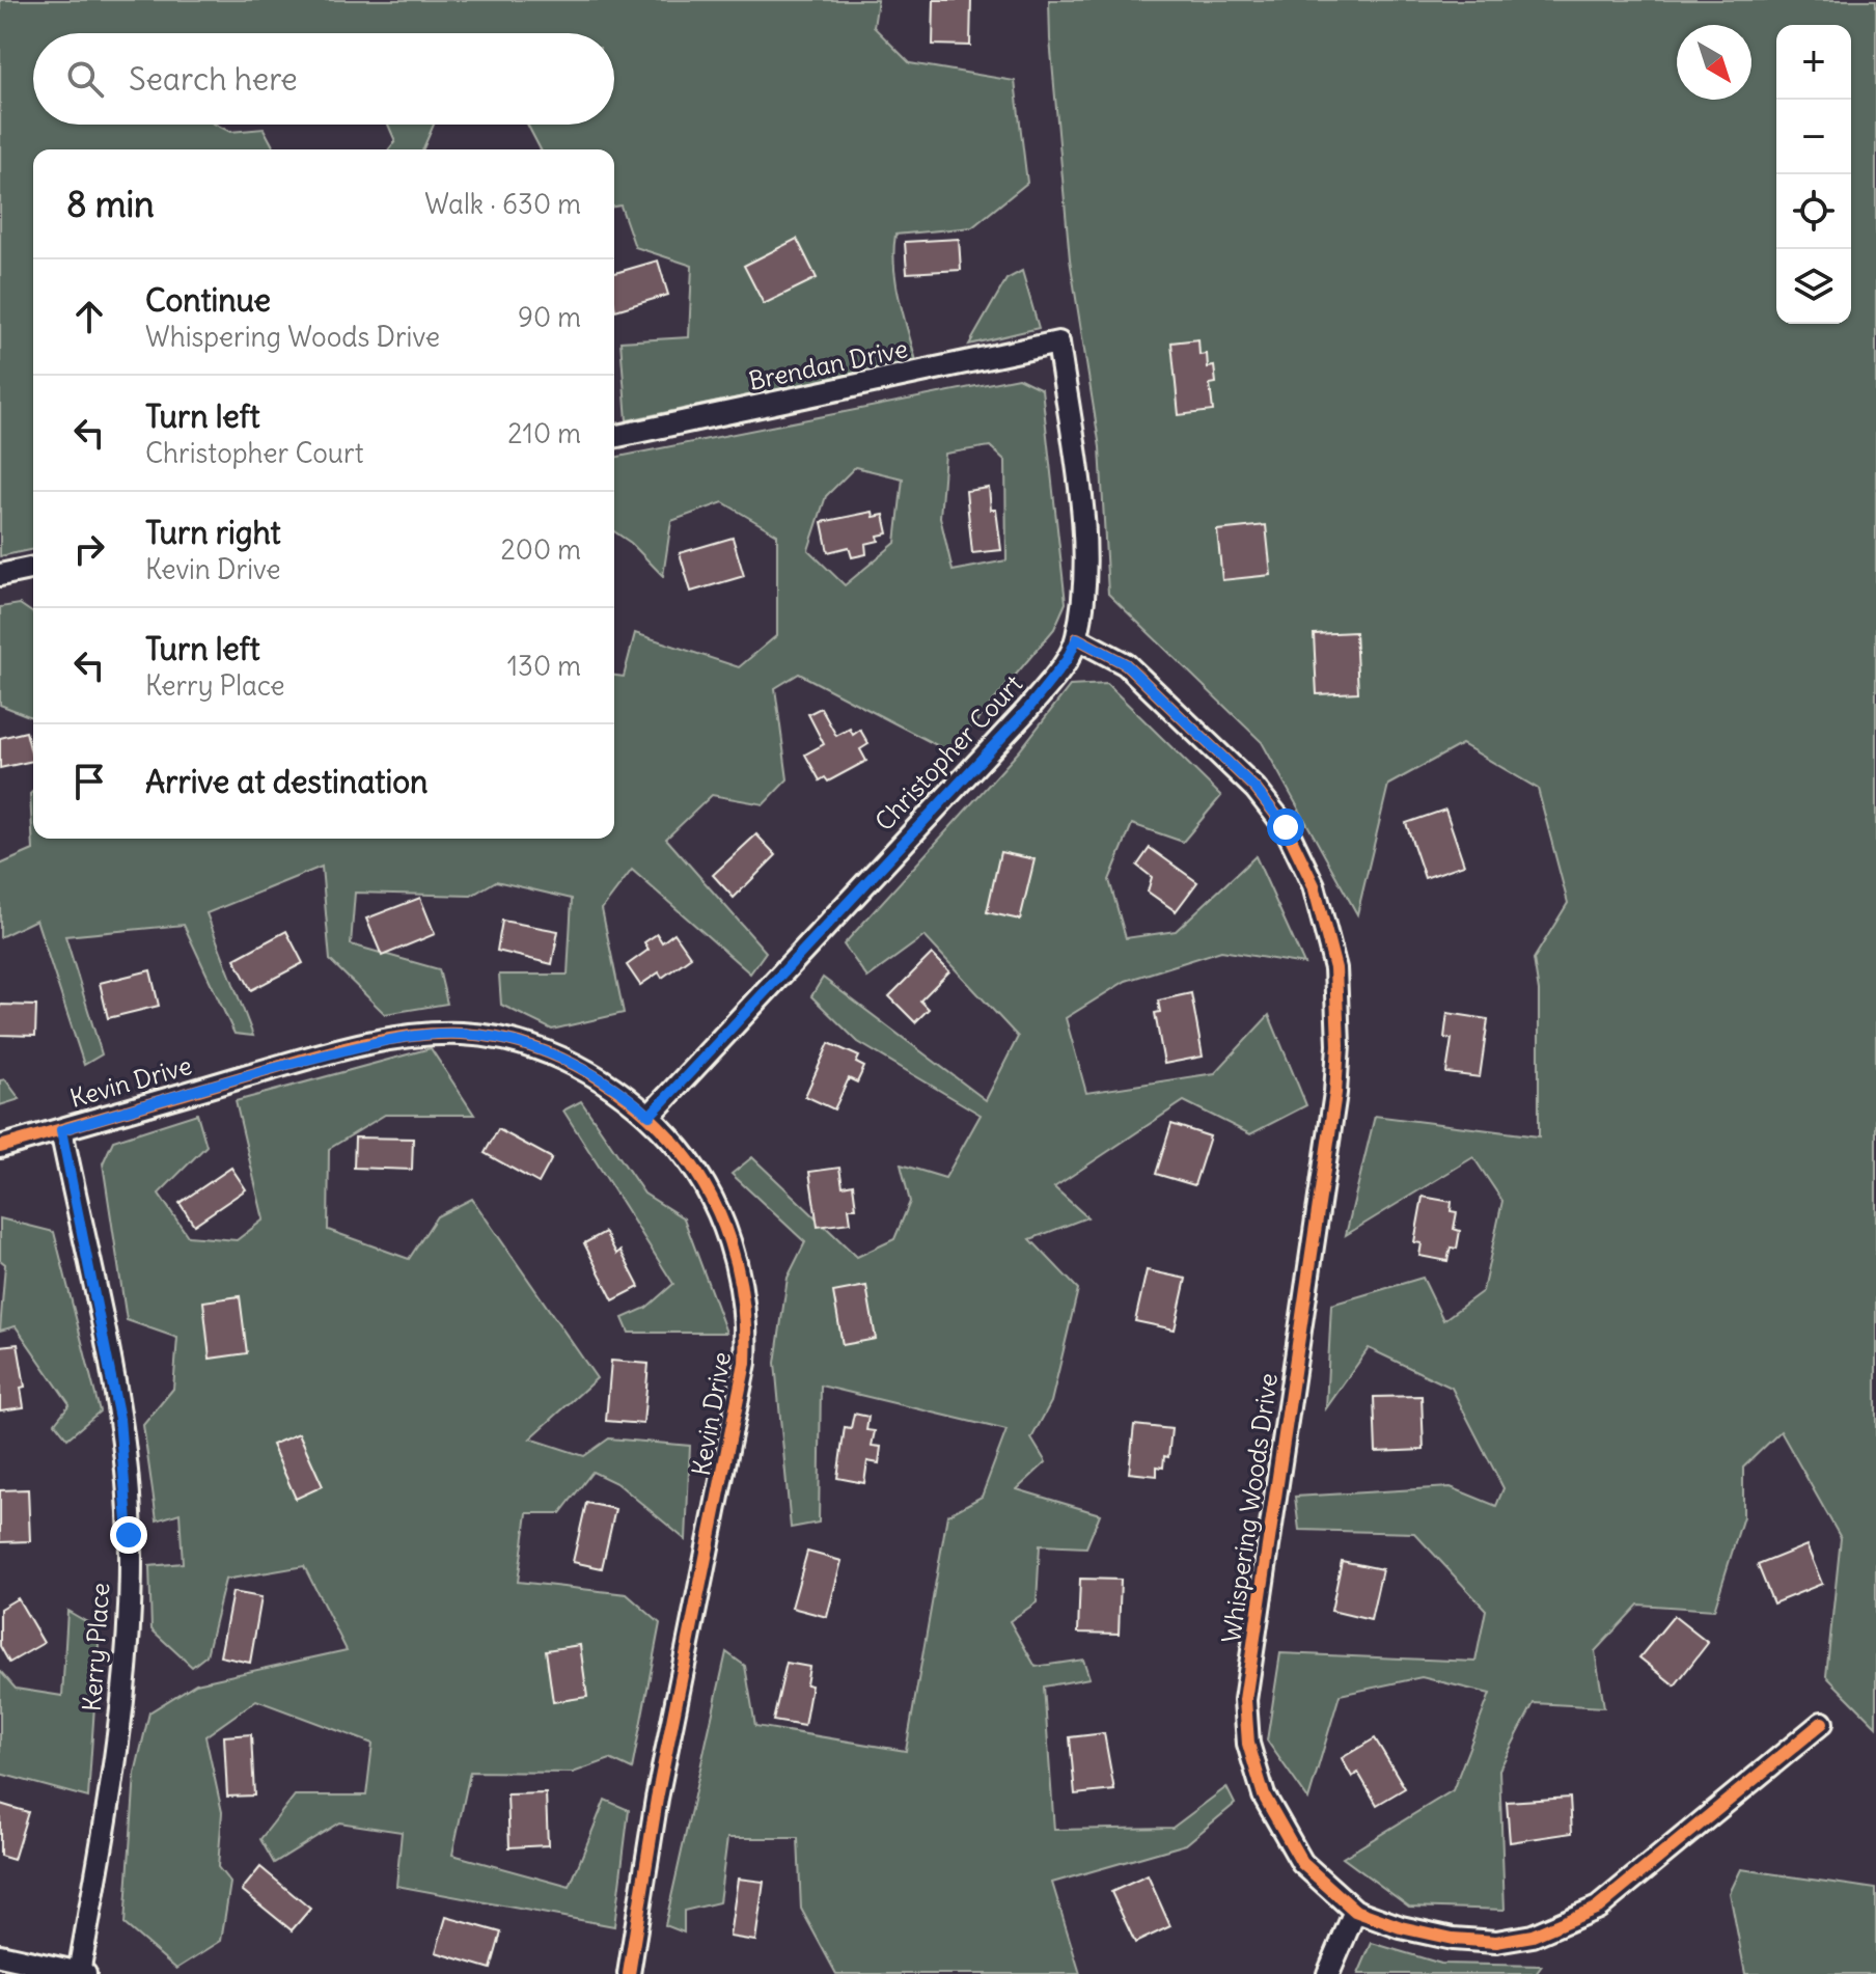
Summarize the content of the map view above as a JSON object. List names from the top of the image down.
{
  "streets": {
    "street": [
      "Brendan Drive",
      "Christopher Court",
      "Kevin Drive",
      "Whispering Woods Drive",
      "Kerry Place"
    ]
  },
  "crossings": [
    ["Brendan Drive", "Christopher Court"],
    ["Christopher Court", "Kevin Drive"],
    ["Christopher Court", "Whispering Woods Drive"],
    ["Kevin Drive", "Kerry Place"]
  ],
  "north": "bottom right",
  "page": {
    "map_buttons": ["+", "−"],
    "search": "Search here",
    "heading": ["8 min", "Walk · 630 m"],
    "list": [
      ["Continue", "Whispering Woods Drive", "90 m"],
      ["Turn left", "Christopher Court", "210 m"],
      ["Turn right", "Kevin Drive", "200 m"],
      ["Turn left", "Kerry Place", "130 m"],
      "Arrive at destination"
    ]
  }
}
